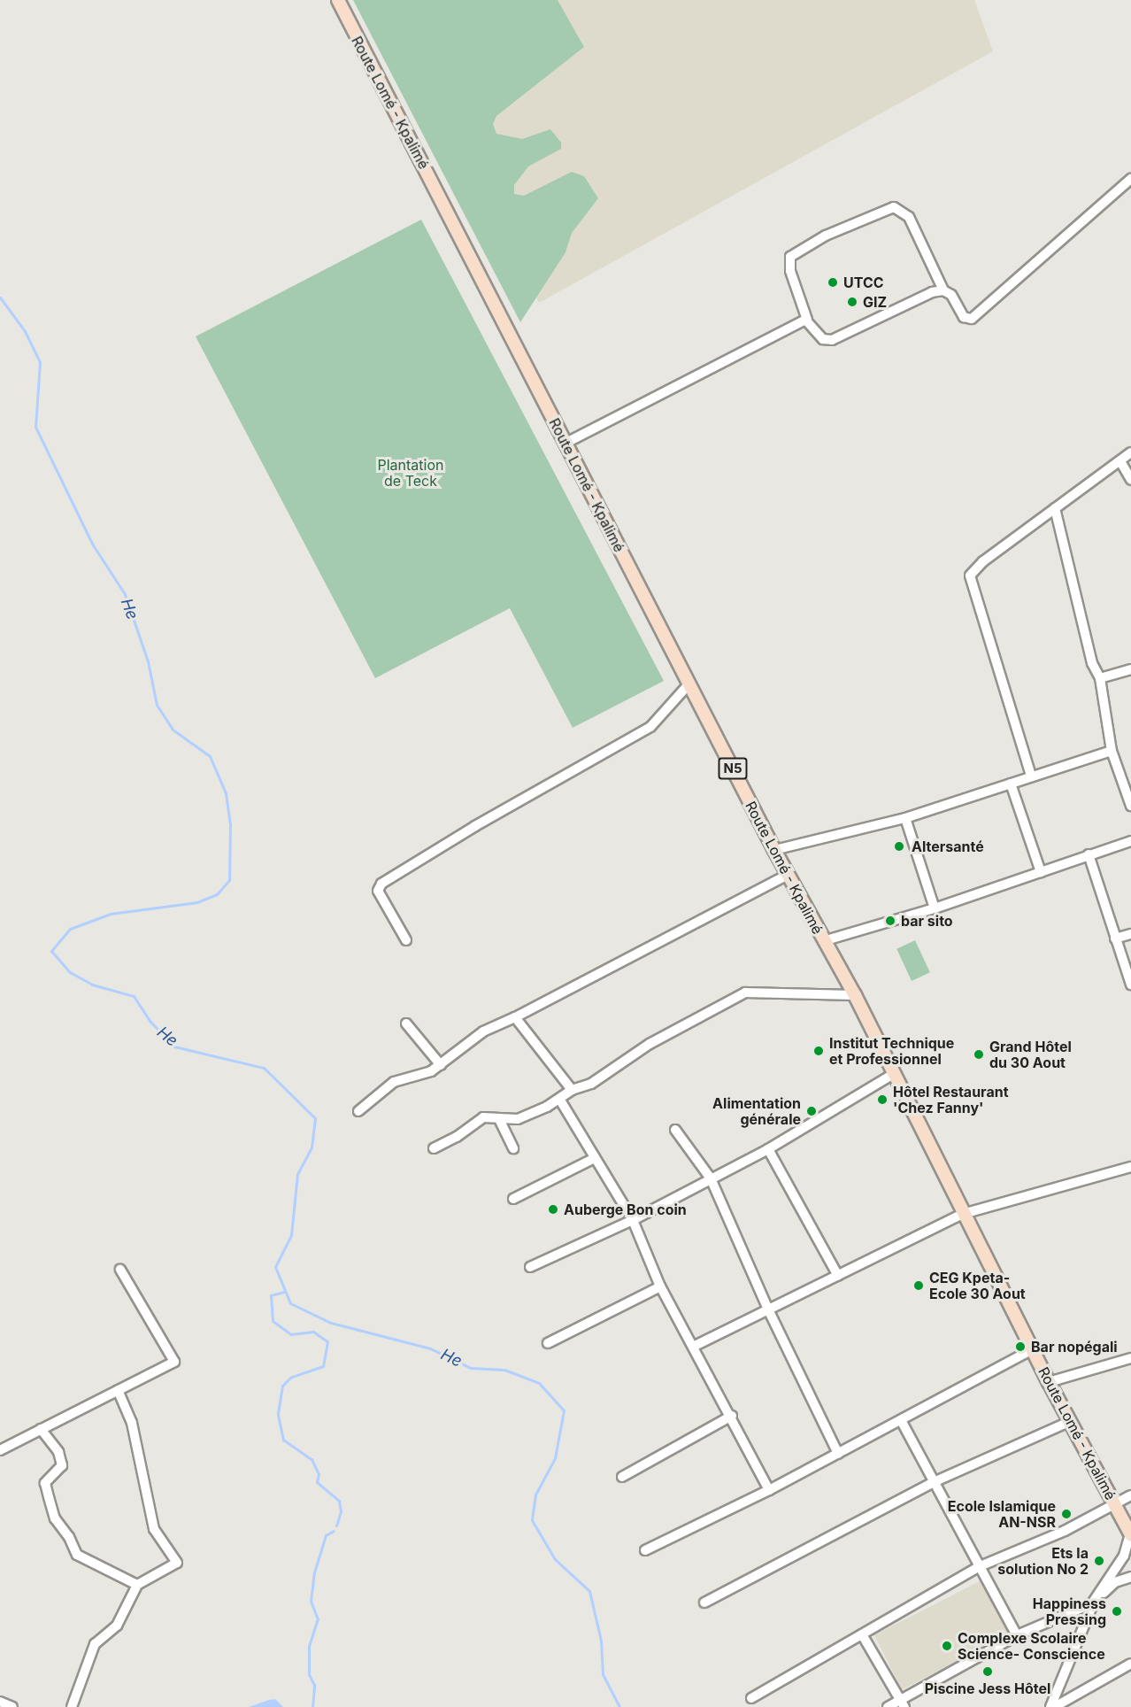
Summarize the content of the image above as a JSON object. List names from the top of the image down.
{
  "streets": {
    "main road": ["Route Lomé - Kpalimé", "N5"]
  },
  "water": ["He"],
  "parks": ["Plantation de Teck"],
  "places": [
    "UTCC",
    "GIZ",
    "Altersanté",
    "bar sito",
    "Institut Technique et Professionnel",
    "Grand Hôtel du 30 Aout",
    "Hôtel Restaurant 'Chez Fanny'",
    "Alimentation générale",
    "Auberge Bon coin",
    "CEG Kpeta- Ecole 30 Aout",
    "Bar nopégali",
    "Ecole Islamique AN-NSR",
    "Ets la solution No 2",
    "Happiness Pressing",
    "Complexe Scolaire Science- Conscience",
    "Piscine Jess Hôtel"
  ]
}
